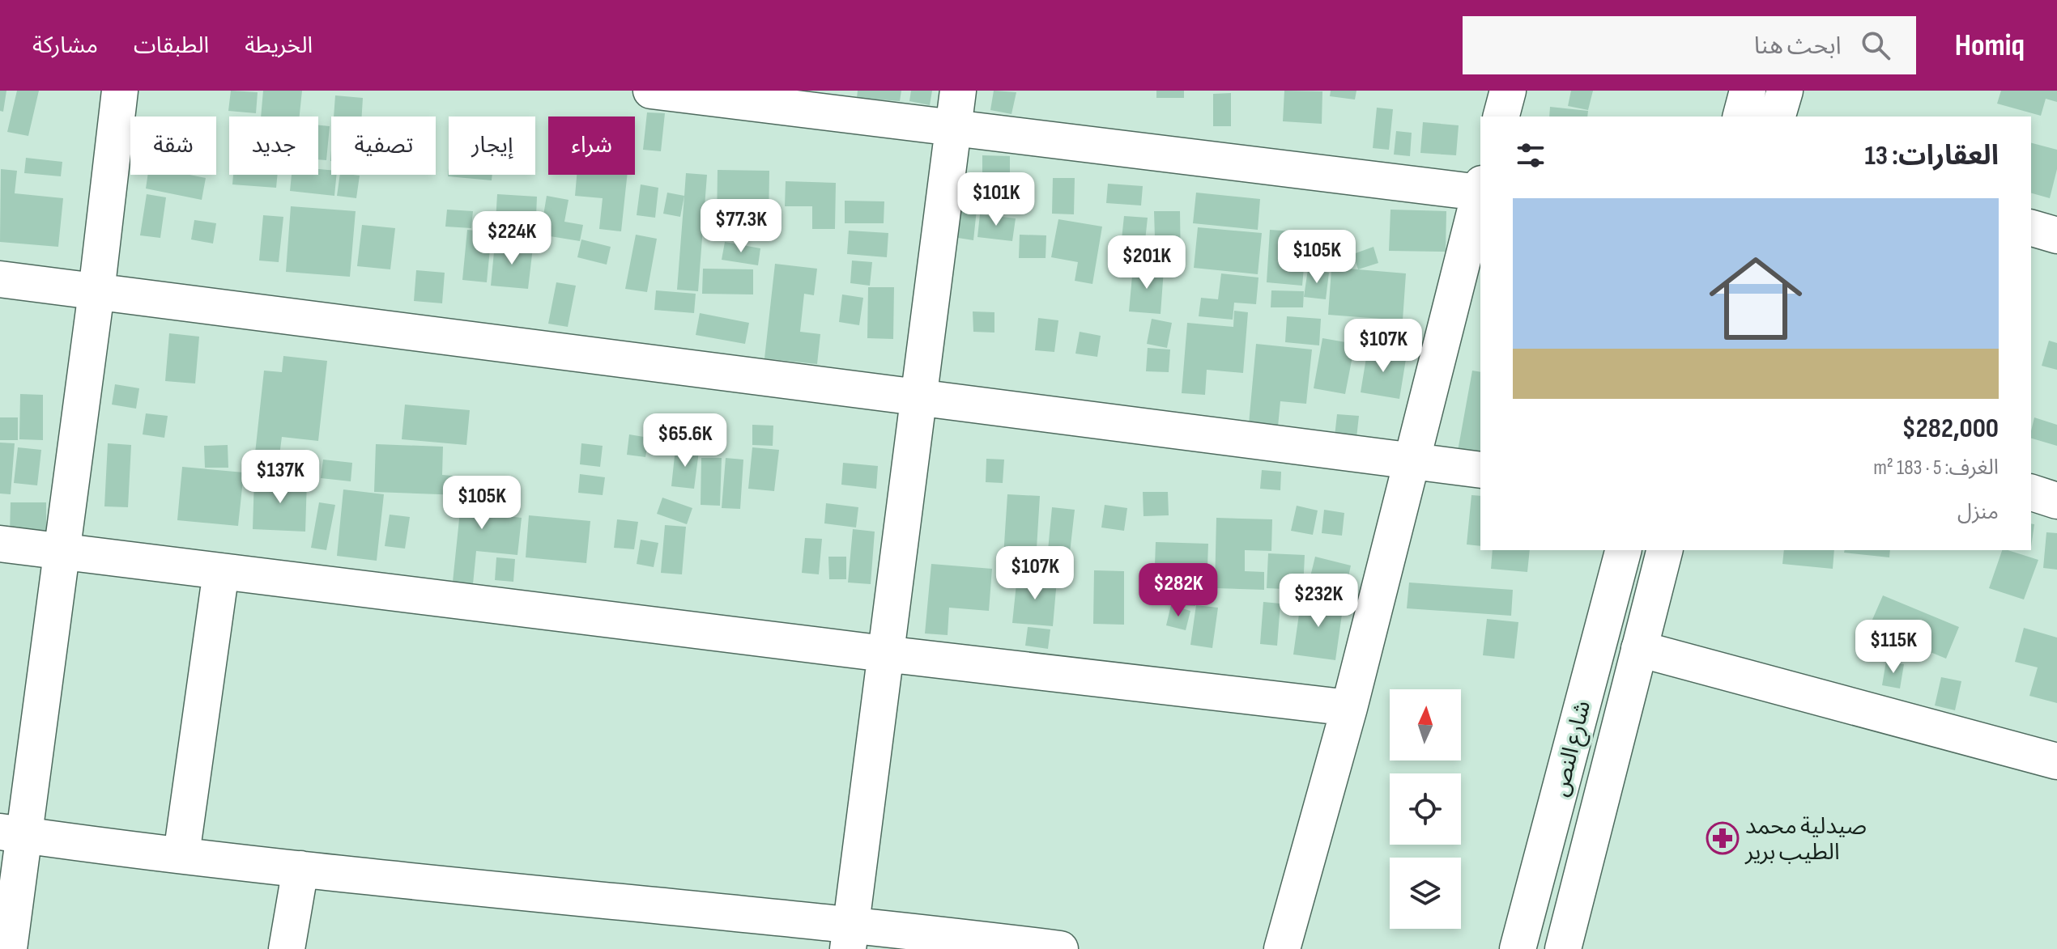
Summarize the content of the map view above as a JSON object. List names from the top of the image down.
{
  "streets": {
    "street": ["شارع النص"]
  },
  "places": {
    "pharmacy": ["صيدلية محمد الطيب برير"]
  },
  "north": "top",
  "page": {
    "header": "Homiq",
    "search": "ابحث هنا",
    "nav": ["الخريطة", "الطبقات", "مشاركة"],
    "chip": [
      "شراء",
      "إيجار",
      "تصفية",
      "جديد",
      "شقة"
    ],
    "heading": "العقارات: 13",
    "price": [
      "$101K",
      "$77.3K",
      "$224K",
      "$105K",
      "$201K",
      "$107K",
      "$65.6K",
      "$137K",
      "$105K",
      "$107K",
      "$282K",
      "$232K",
      "$115K"
    ],
    "list": [
      {
        "name": "$282,000",
        "note": "الغرف: 5 · 183 m² · منزل"
      }
    ]
  }
}
